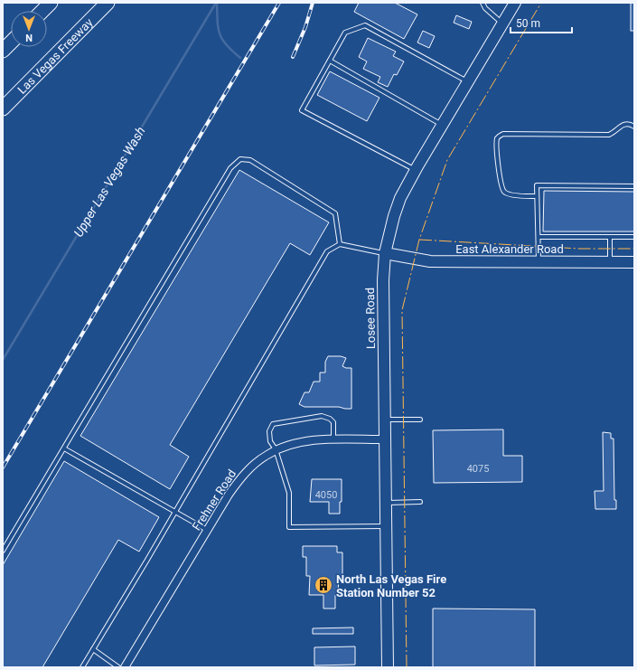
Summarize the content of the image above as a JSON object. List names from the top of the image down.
{
  "streets": {
    "highway": ["Las Vegas Freeway"],
    "main road": ["East Alexander Road", "Losee Road"],
    "street": ["Frehner Road"]
  },
  "crossings": [
    ["East Alexander Road", "Losee Road"],
    ["Losee Road", "Frehner Road"]
  ],
  "water": ["Upper Las Vegas Wash"],
  "places": {
    "building": ["North Las Vegas Fire Station Number 52"]
  },
  "house_numbers": ["4075", "4050"],
  "scale_bar": "50 m",
  "north": "bottom"
}
